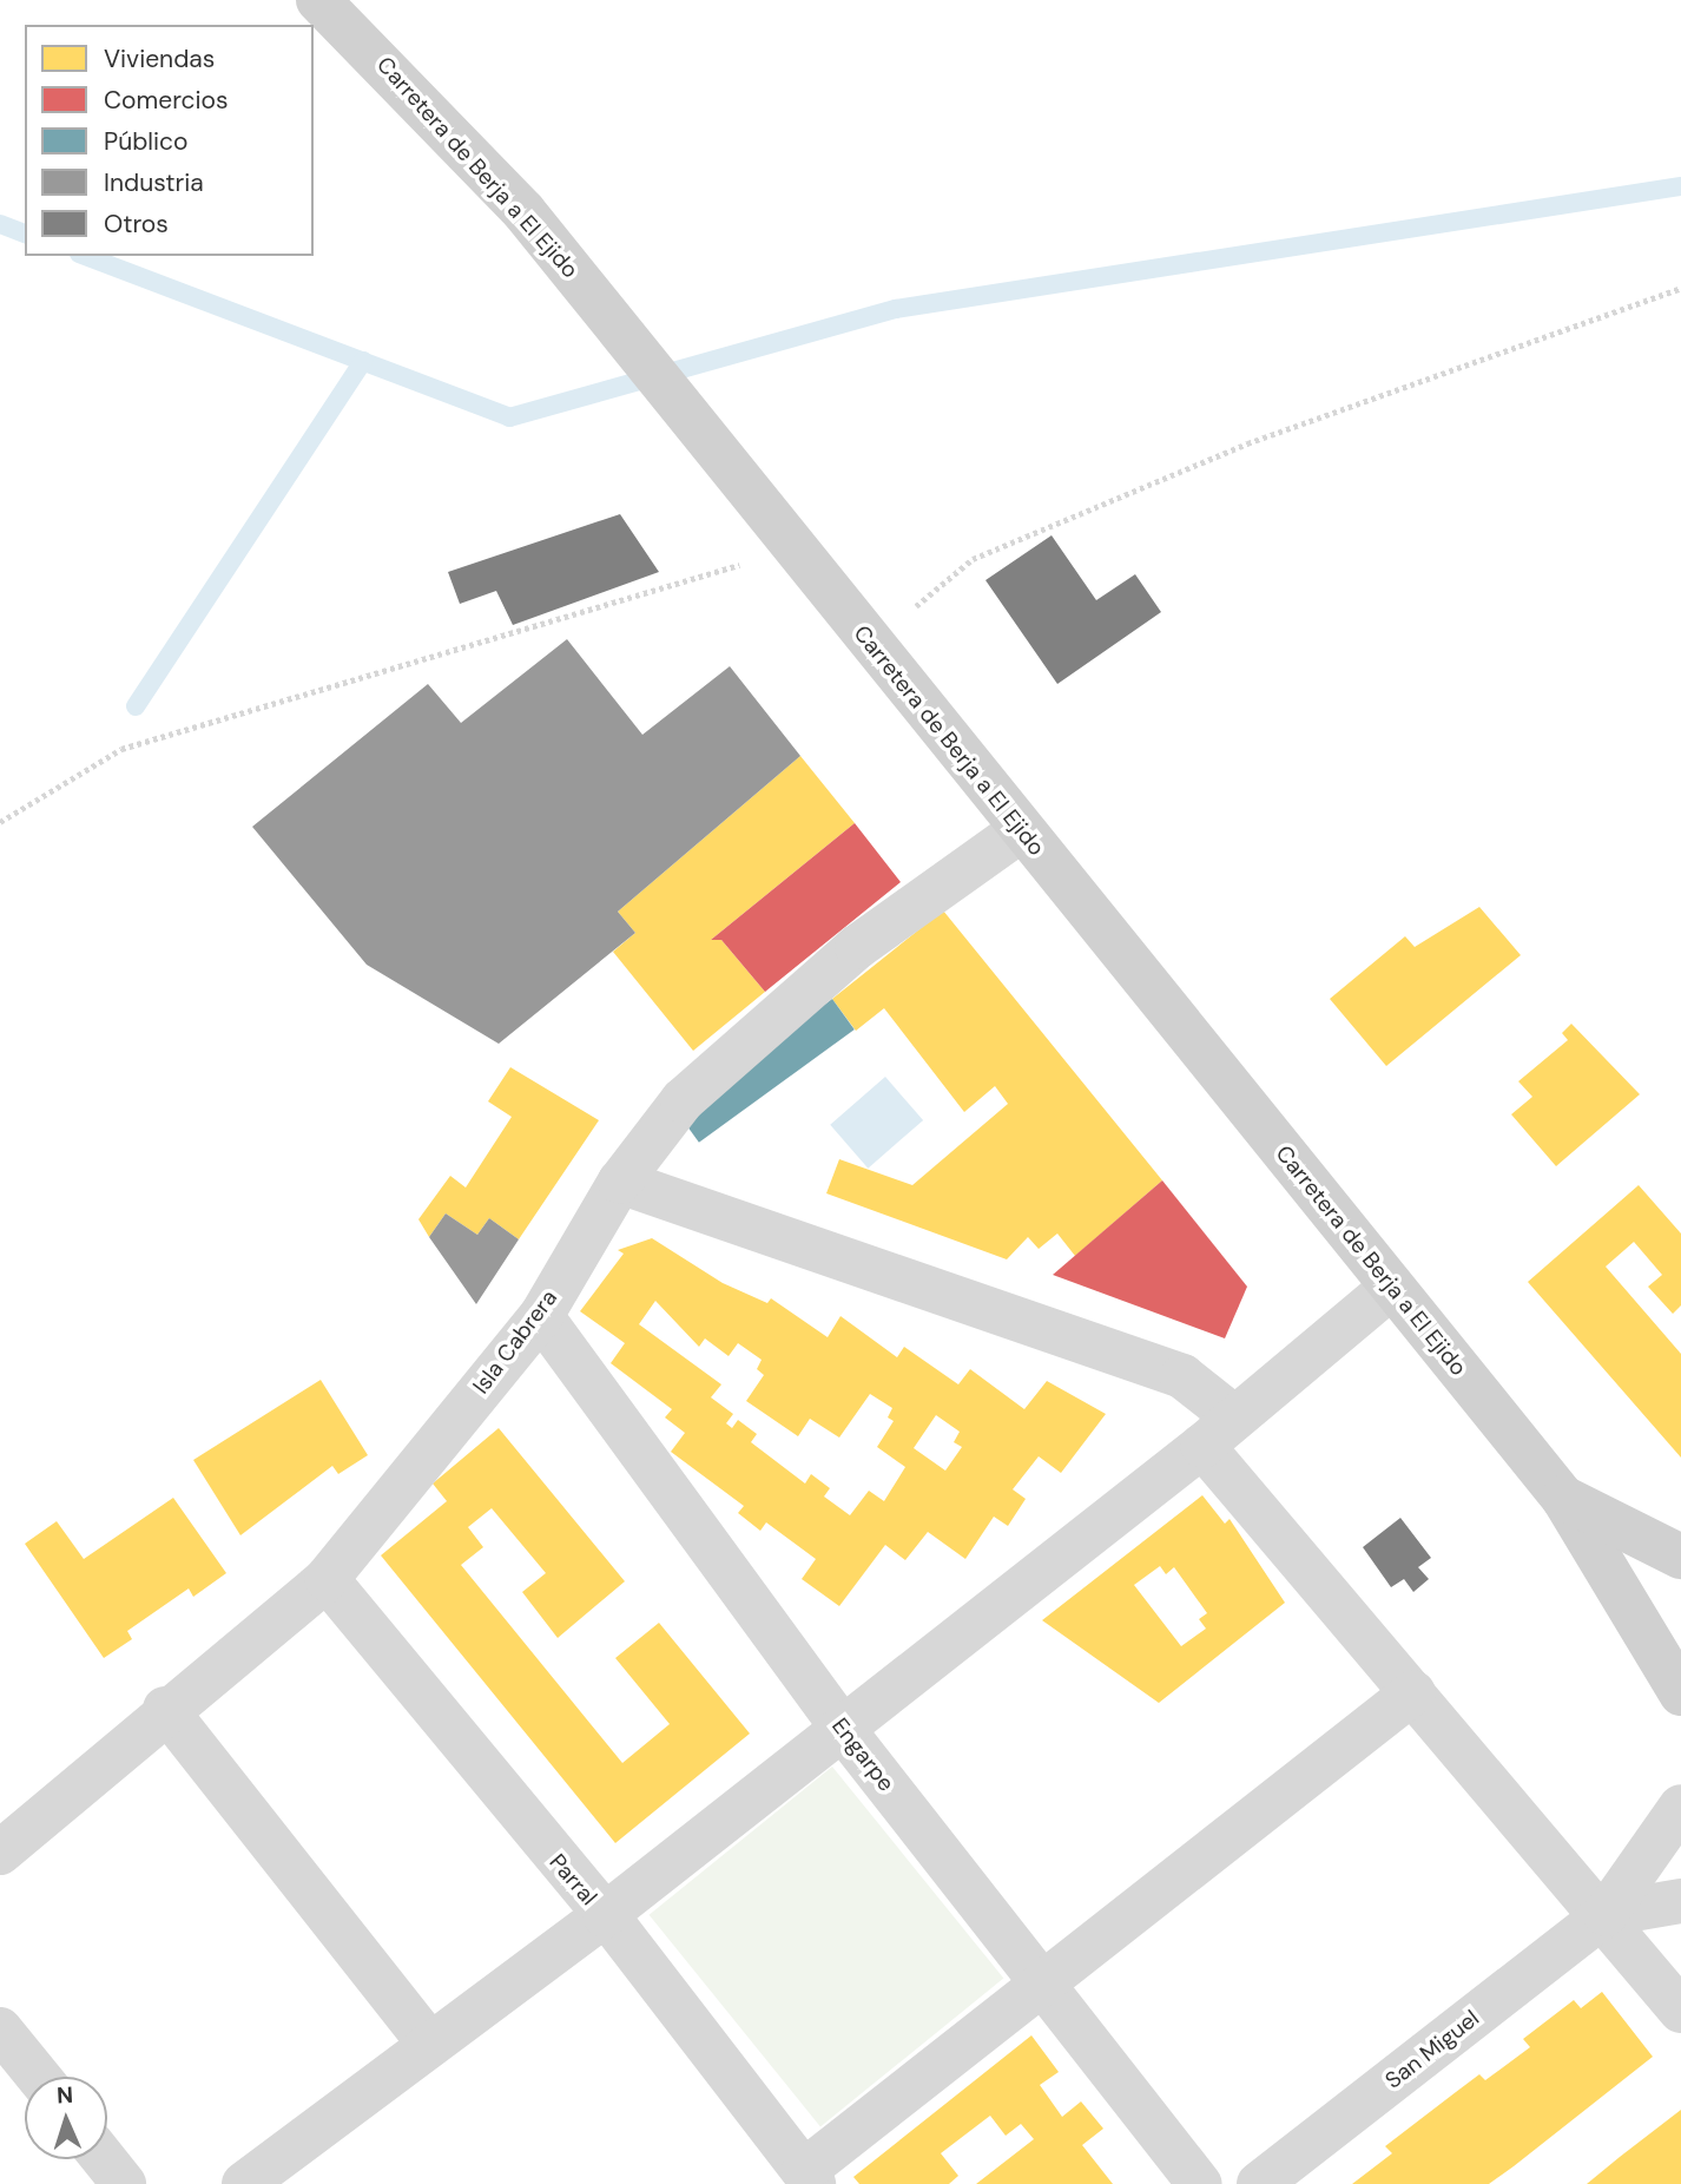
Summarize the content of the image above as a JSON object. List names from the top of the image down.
{
  "streets": {
    "main road": ["Carretera de Berja a El Ejido"],
    "street": [
      "Isla Cabrera",
      "Engarpe",
      "Parral",
      "San Miguel"
    ]
  },
  "crossings": [
    ["Carretera de Berja a El Ejido", "Isla Cabrera"],
    ["Isla Cabrera", "Engarpe"],
    ["Isla Cabrera", "Parral"]
  ],
  "legend": [
    "Viviendas",
    "Comercios",
    "Público",
    "Industria",
    "Otros"
  ],
  "north": "top"
}
